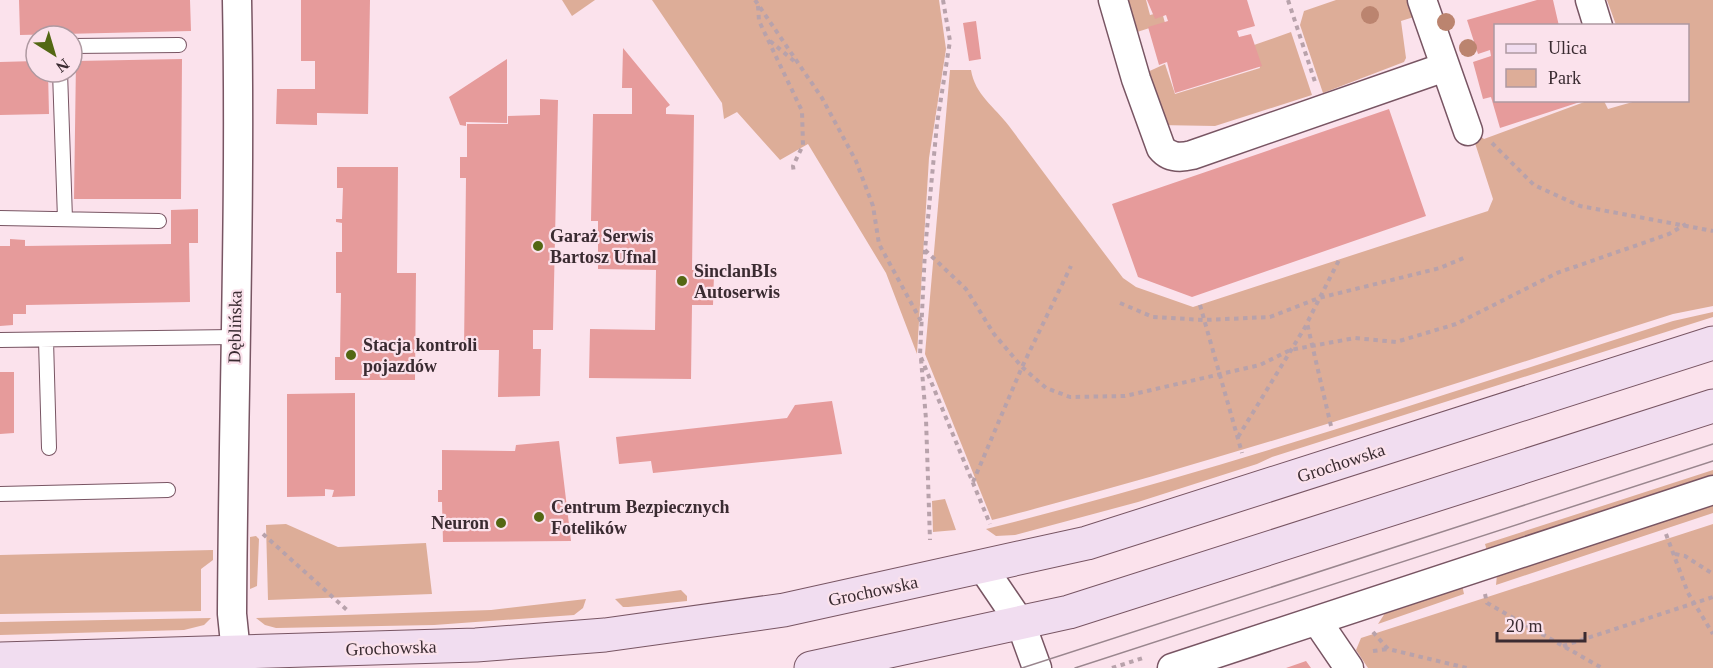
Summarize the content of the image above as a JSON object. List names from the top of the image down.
{
  "streets": {
    "main road": ["Grochowska"],
    "street": ["Dęblińska"]
  },
  "crossings": [
    ["Dęblińska", "Grochowska"]
  ],
  "places": [
    "Garaż Serwis Bartosz Ufnal",
    "SinclanBIs Autoserwis",
    "Stacja kontroli pojazdów",
    "Centrum Bezpiecznych Fotelików",
    "Neuron"
  ],
  "legend": ["Ulica", "Park"],
  "scale_bar": "20 m",
  "north": "bottom right"
}
